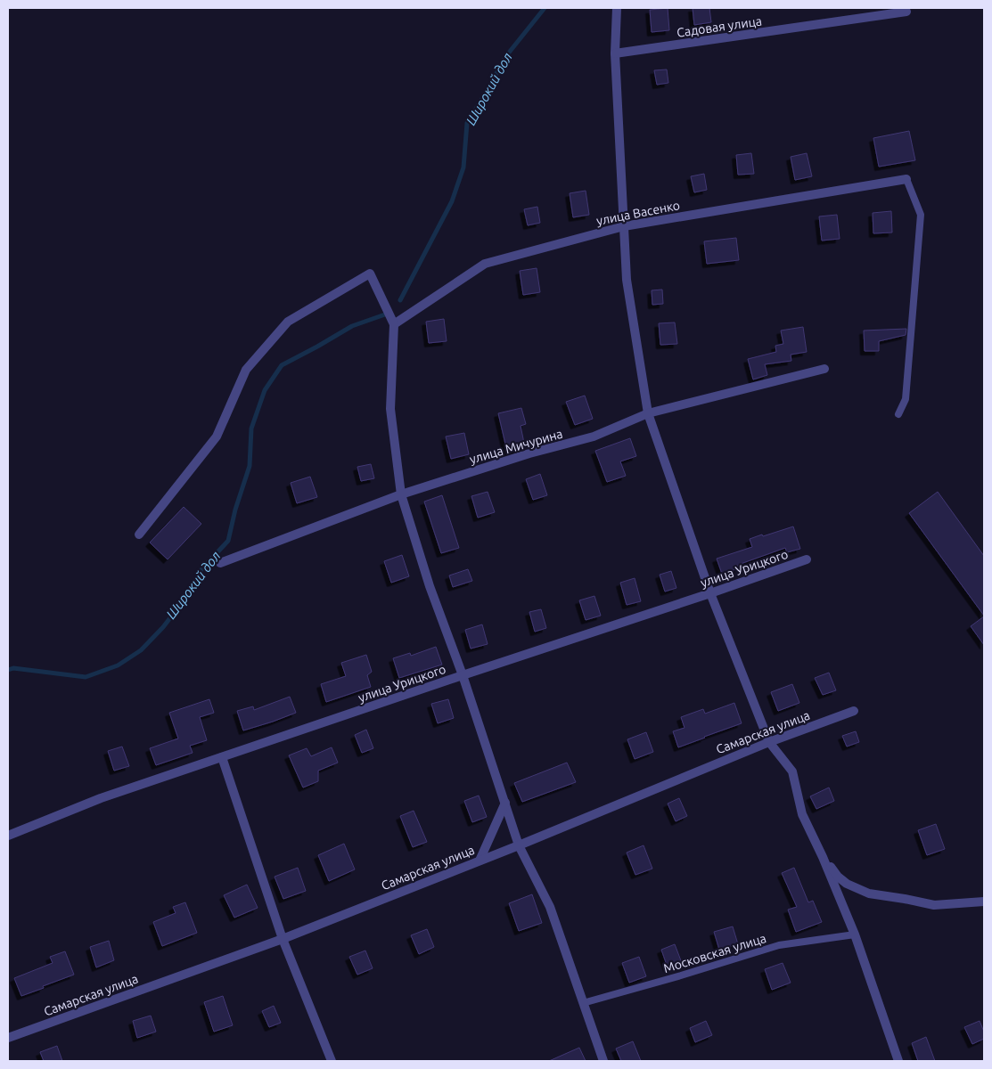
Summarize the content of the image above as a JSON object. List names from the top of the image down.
{
  "streets": {
    "street": [
      "Садовая улица",
      "улица Васенко",
      "улица Мичурина",
      "улица Урицкого",
      "Самарская улица"
    ],
    "lane": ["Московская улица"]
  },
  "water": ["Широкий дол"]
}
